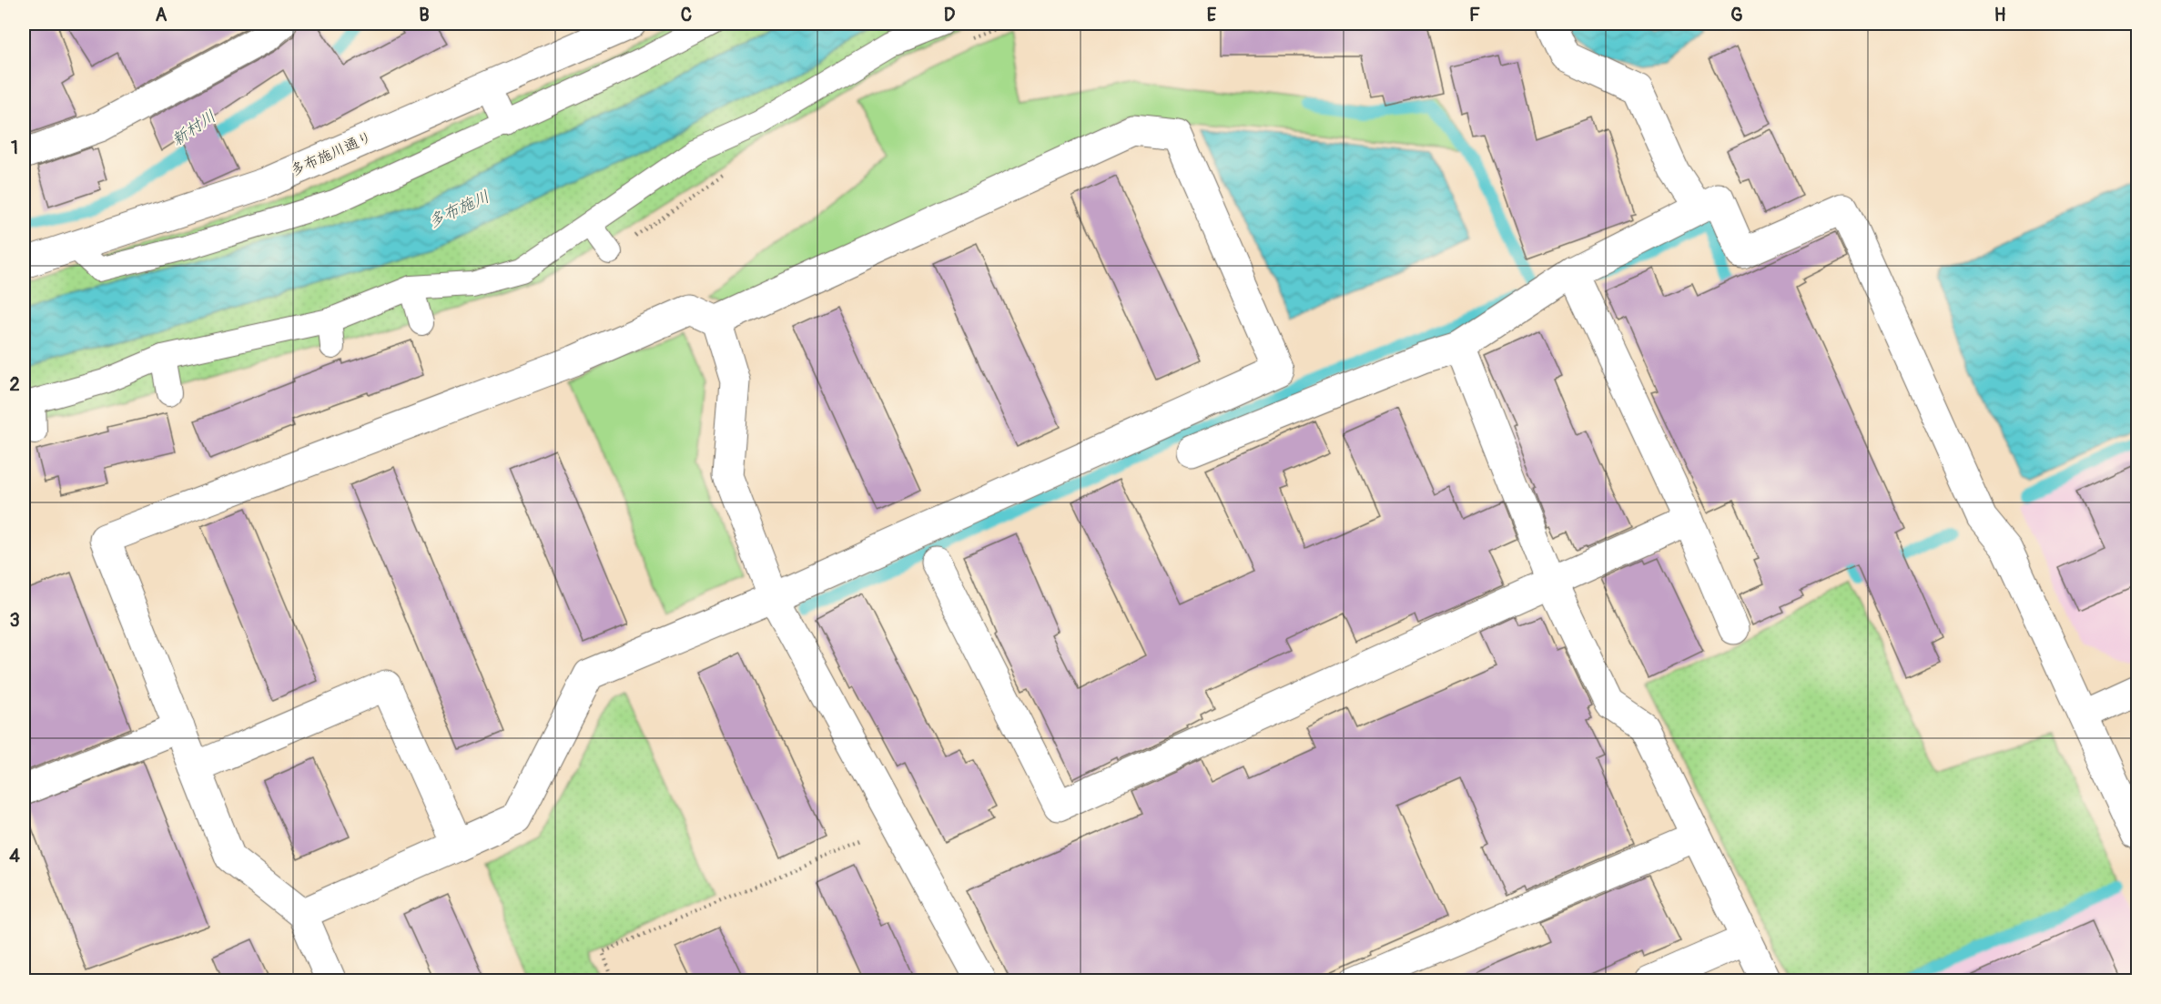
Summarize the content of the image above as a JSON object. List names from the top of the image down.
{
  "streets": {
    "street": ["多布施川通り"]
  },
  "water": ["新村川", "多布施川"],
  "grid": {
    "columns": [
      "A",
      "B",
      "C",
      "D",
      "E",
      "F",
      "G",
      "H"
    ],
    "rows": [
      "1",
      "2",
      "3",
      "4"
    ]
  }
}
